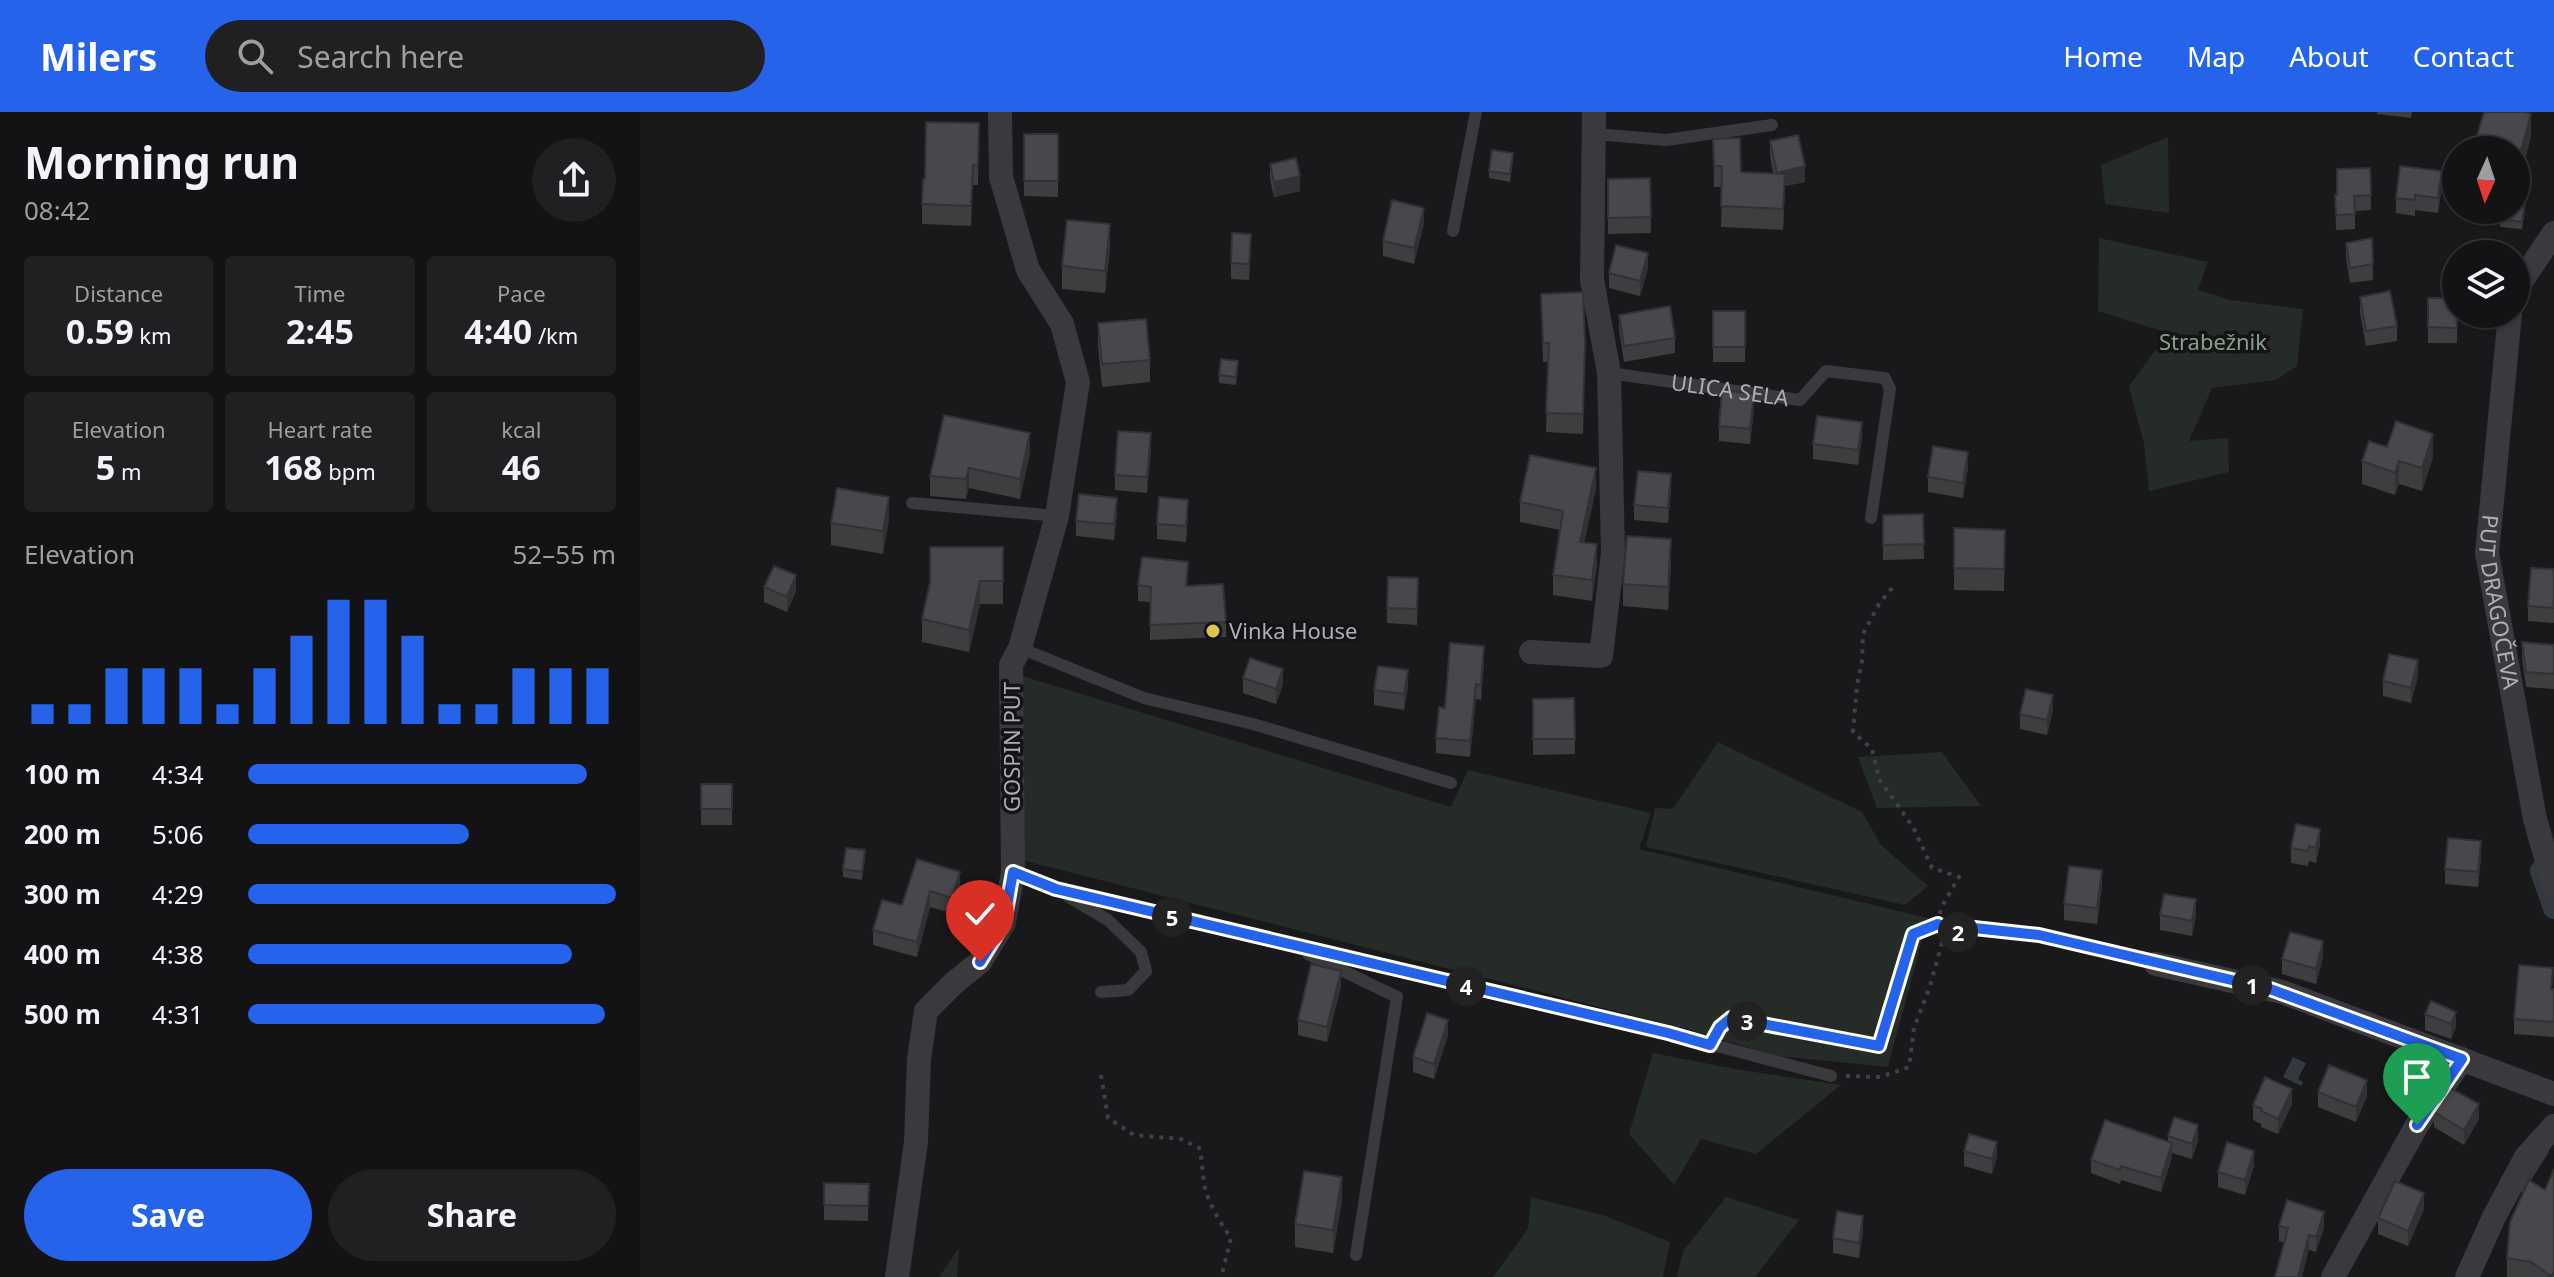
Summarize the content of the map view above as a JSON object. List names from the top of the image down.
{
  "streets": {
    "street": ["PUT DRAGOČEVA", "GOSPIN PUT"],
    "lane": ["ULICA SELA"]
  },
  "parks": ["Strabežnik"],
  "places": ["Vinka House"],
  "north": "bottom",
  "page": {
    "header": "Milers",
    "search": "Search here",
    "nav": [
      "Home",
      "Map",
      "About",
      "Contact"
    ],
    "heading": ["Morning run", "08:42"],
    "stats": [
      ["Distance", "0.59 km"],
      ["Time", "2:45"],
      ["Pace", "4:40 /km"],
      ["Elevation", "5 m"],
      ["Heart rate", "168 bpm"],
      ["kcal", "46"]
    ],
    "chart": ["Elevation", "52–55 m"],
    "list": [
      {
        "name": "100 m",
        "note": "4:34"
      },
      {
        "name": "200 m",
        "note": "5:06"
      },
      {
        "name": "300 m",
        "note": "4:29"
      },
      {
        "name": "400 m",
        "note": "4:38"
      },
      {
        "name": "500 m",
        "note": "4:31"
      }
    ],
    "pins": [
      "5",
      "2",
      "1",
      "4",
      "3"
    ],
    "buttons": ["Save", "Share"]
  }
}
